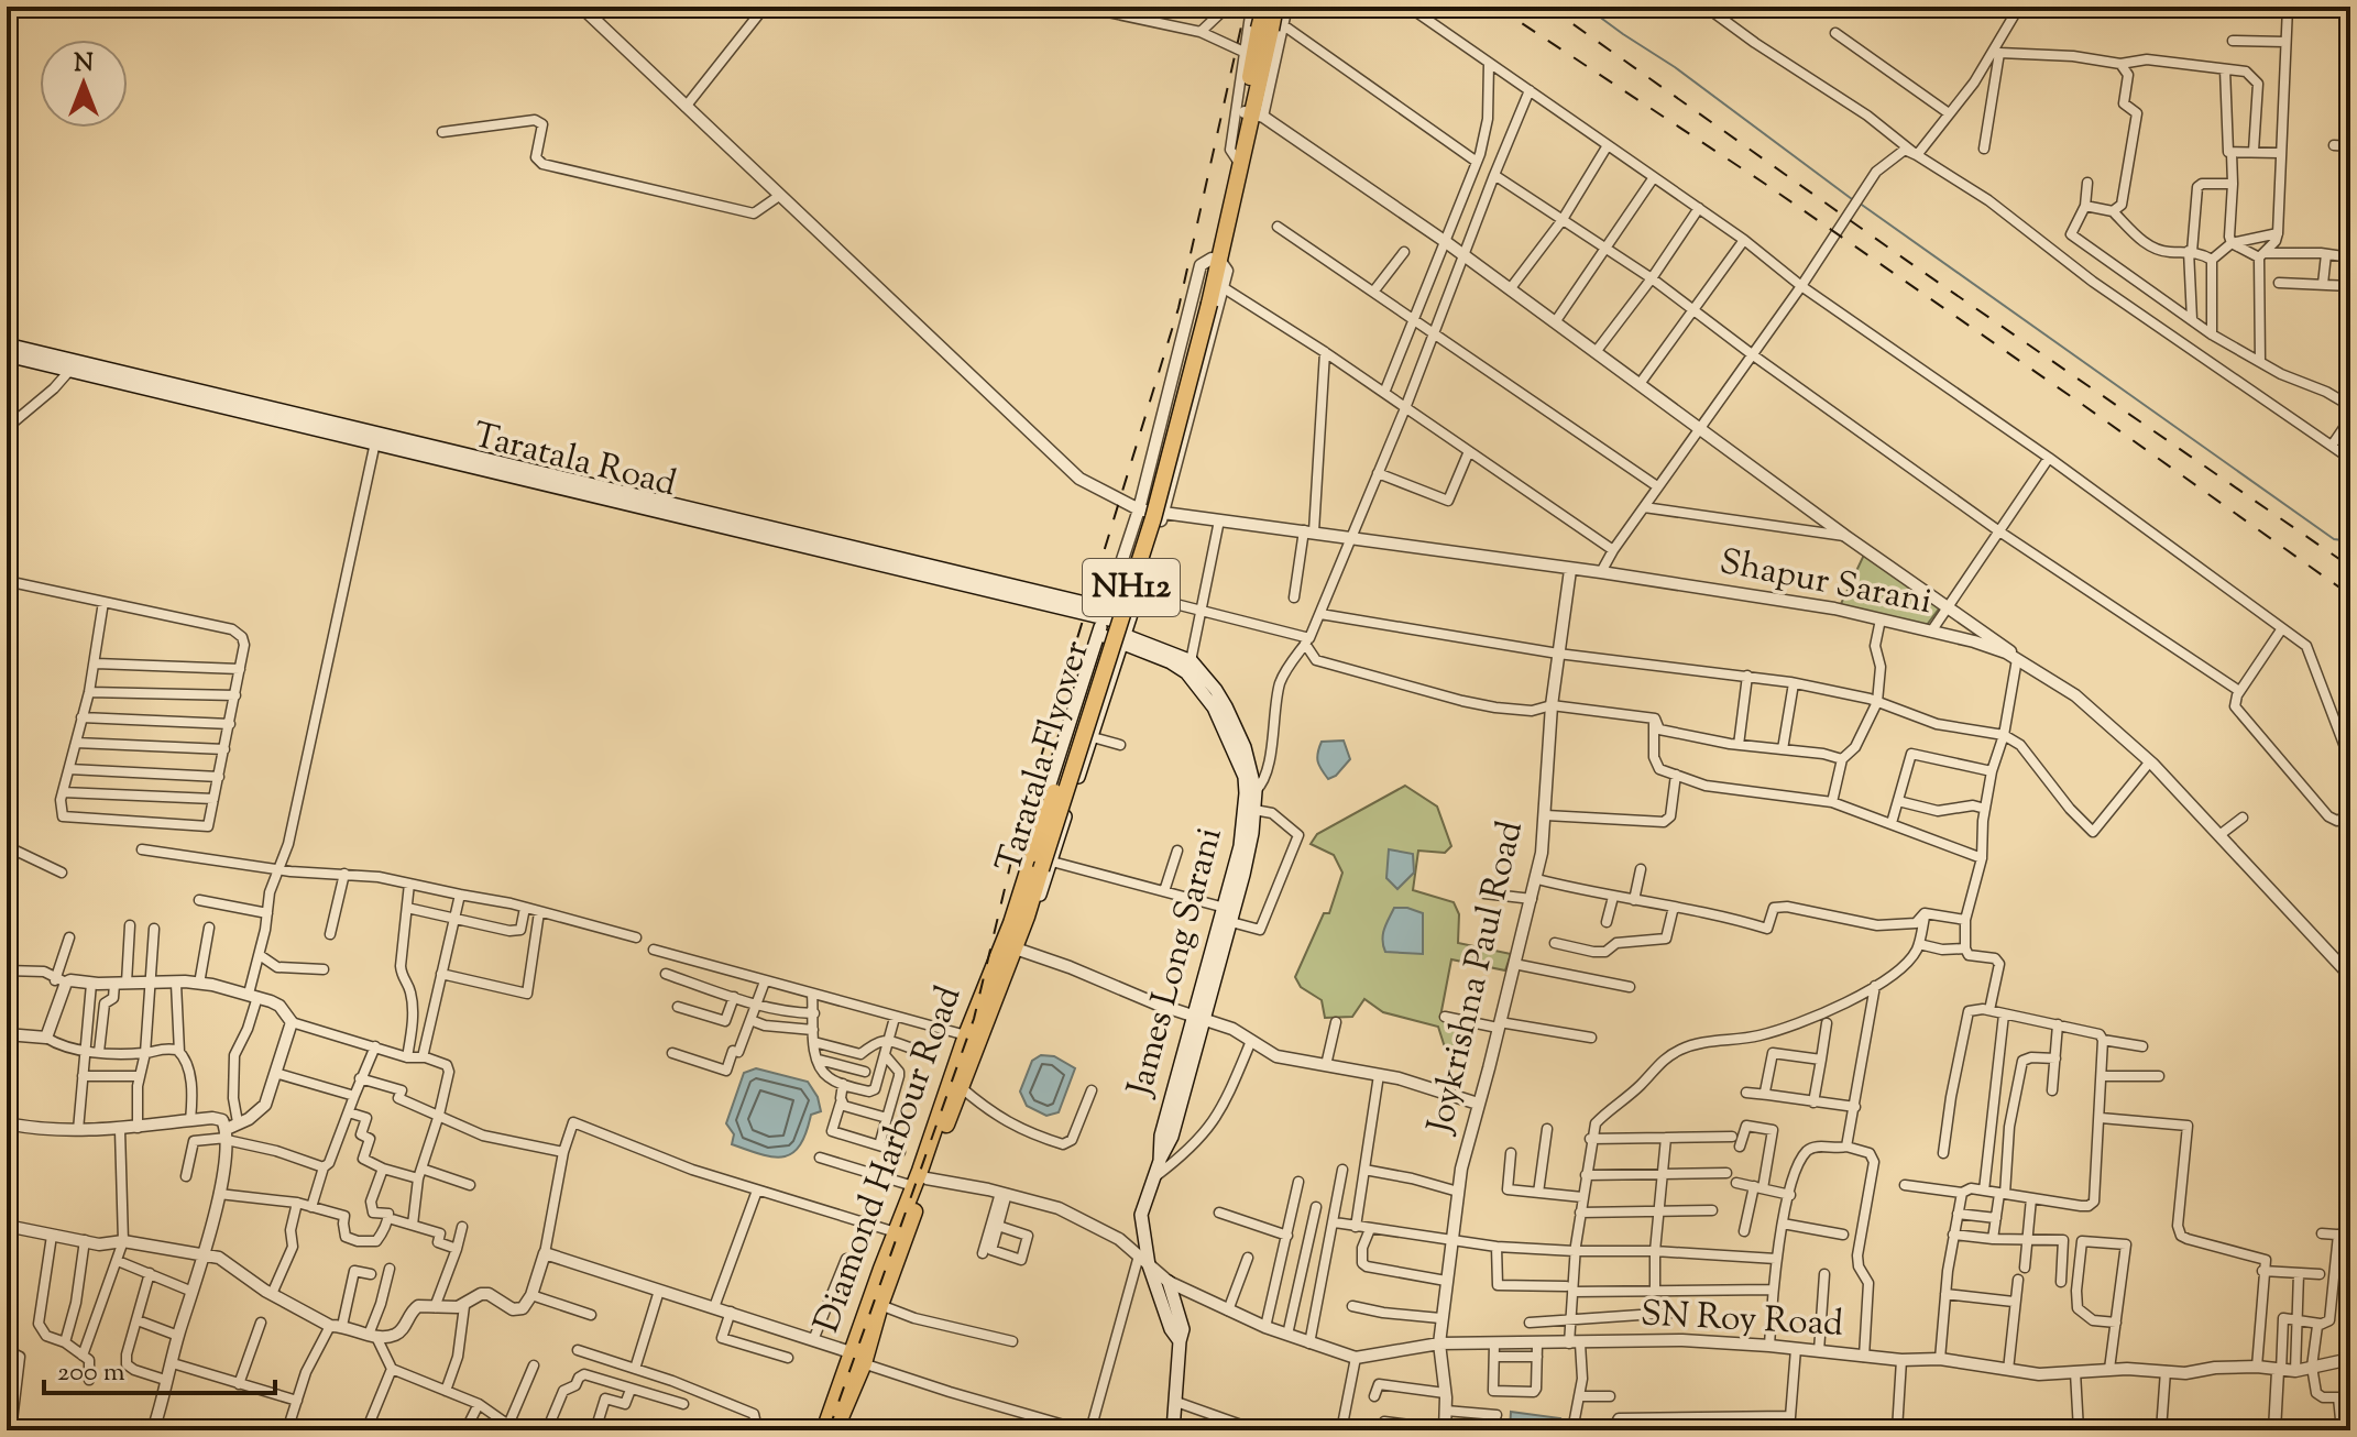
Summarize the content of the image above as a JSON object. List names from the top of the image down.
{
  "streets": {
    "highway": ["NH12", "Taratala Flyover", "Diamond Harbour Road"],
    "main road": ["Taratala Road", "James Long Sarani"],
    "street": ["Shapur Sarani", "Joykrishna Paul Road", "SN Roy Road"]
  },
  "crossings": [
    ["Shapur Sarani", "Joykrishna Paul Road"],
    ["NH12", "Taratala Flyover"],
    ["Taratala Flyover", "Diamond Harbour Road"],
    ["Joykrishna Paul Road", "SN Roy Road"],
    ["Diamond Harbour Road", "SN Roy Road"]
  ],
  "scale_bar": "200 m",
  "north": "top"
}
